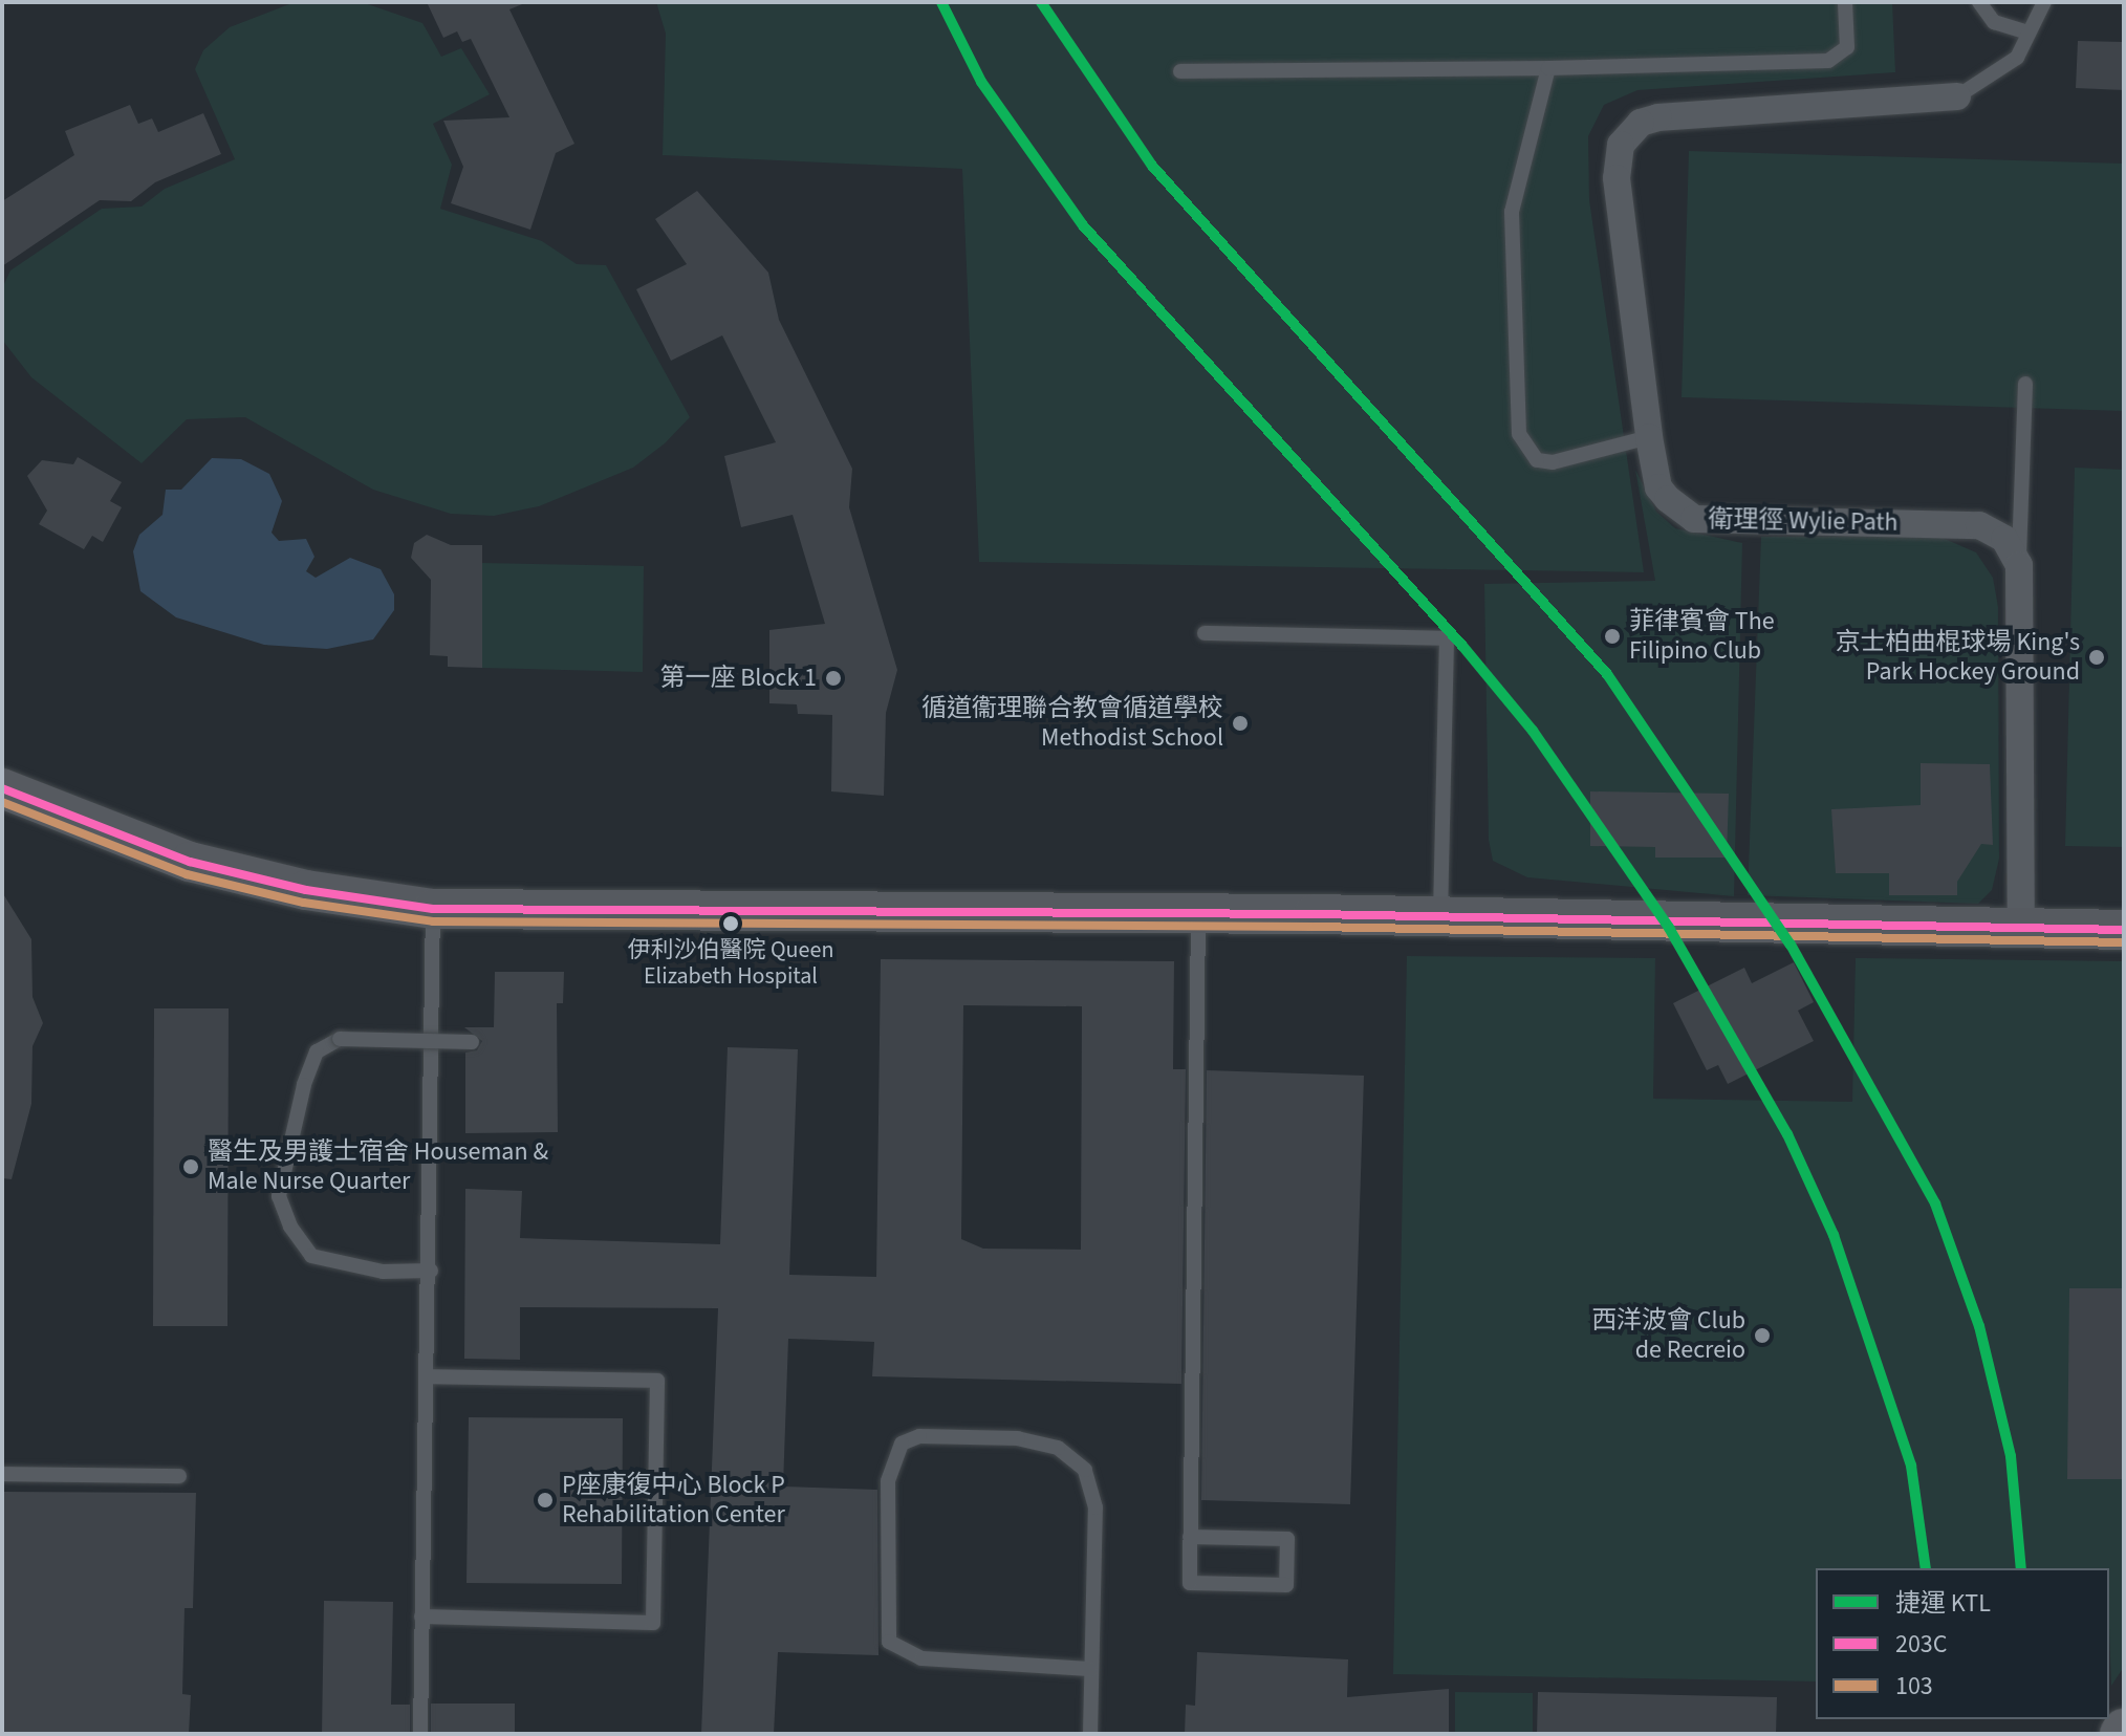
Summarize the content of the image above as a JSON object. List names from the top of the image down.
{
  "streets": {
    "street": ["衛理徑 Wylie Path"]
  },
  "places": [
    "菲律賓會 The Filipino Club",
    "京士柏曲棍球場 King's Park Hockey Ground",
    "第一座 Block 1",
    "循道衞理聯合教會循道學校 Methodist School",
    "伊利沙伯醫院 Queen Elizabeth Hospital",
    "醫生及男護士宿舍 Houseman & Male Nurse Quarter",
    "西洋波會 Club de Recreio",
    "P座康復中心 Block P Rehabilitation Center"
  ],
  "lines": ["metro line KTL", "transit line 203C", "transit line 103"],
  "legend": ["捷運 KTL", "203C", "103"]
}
